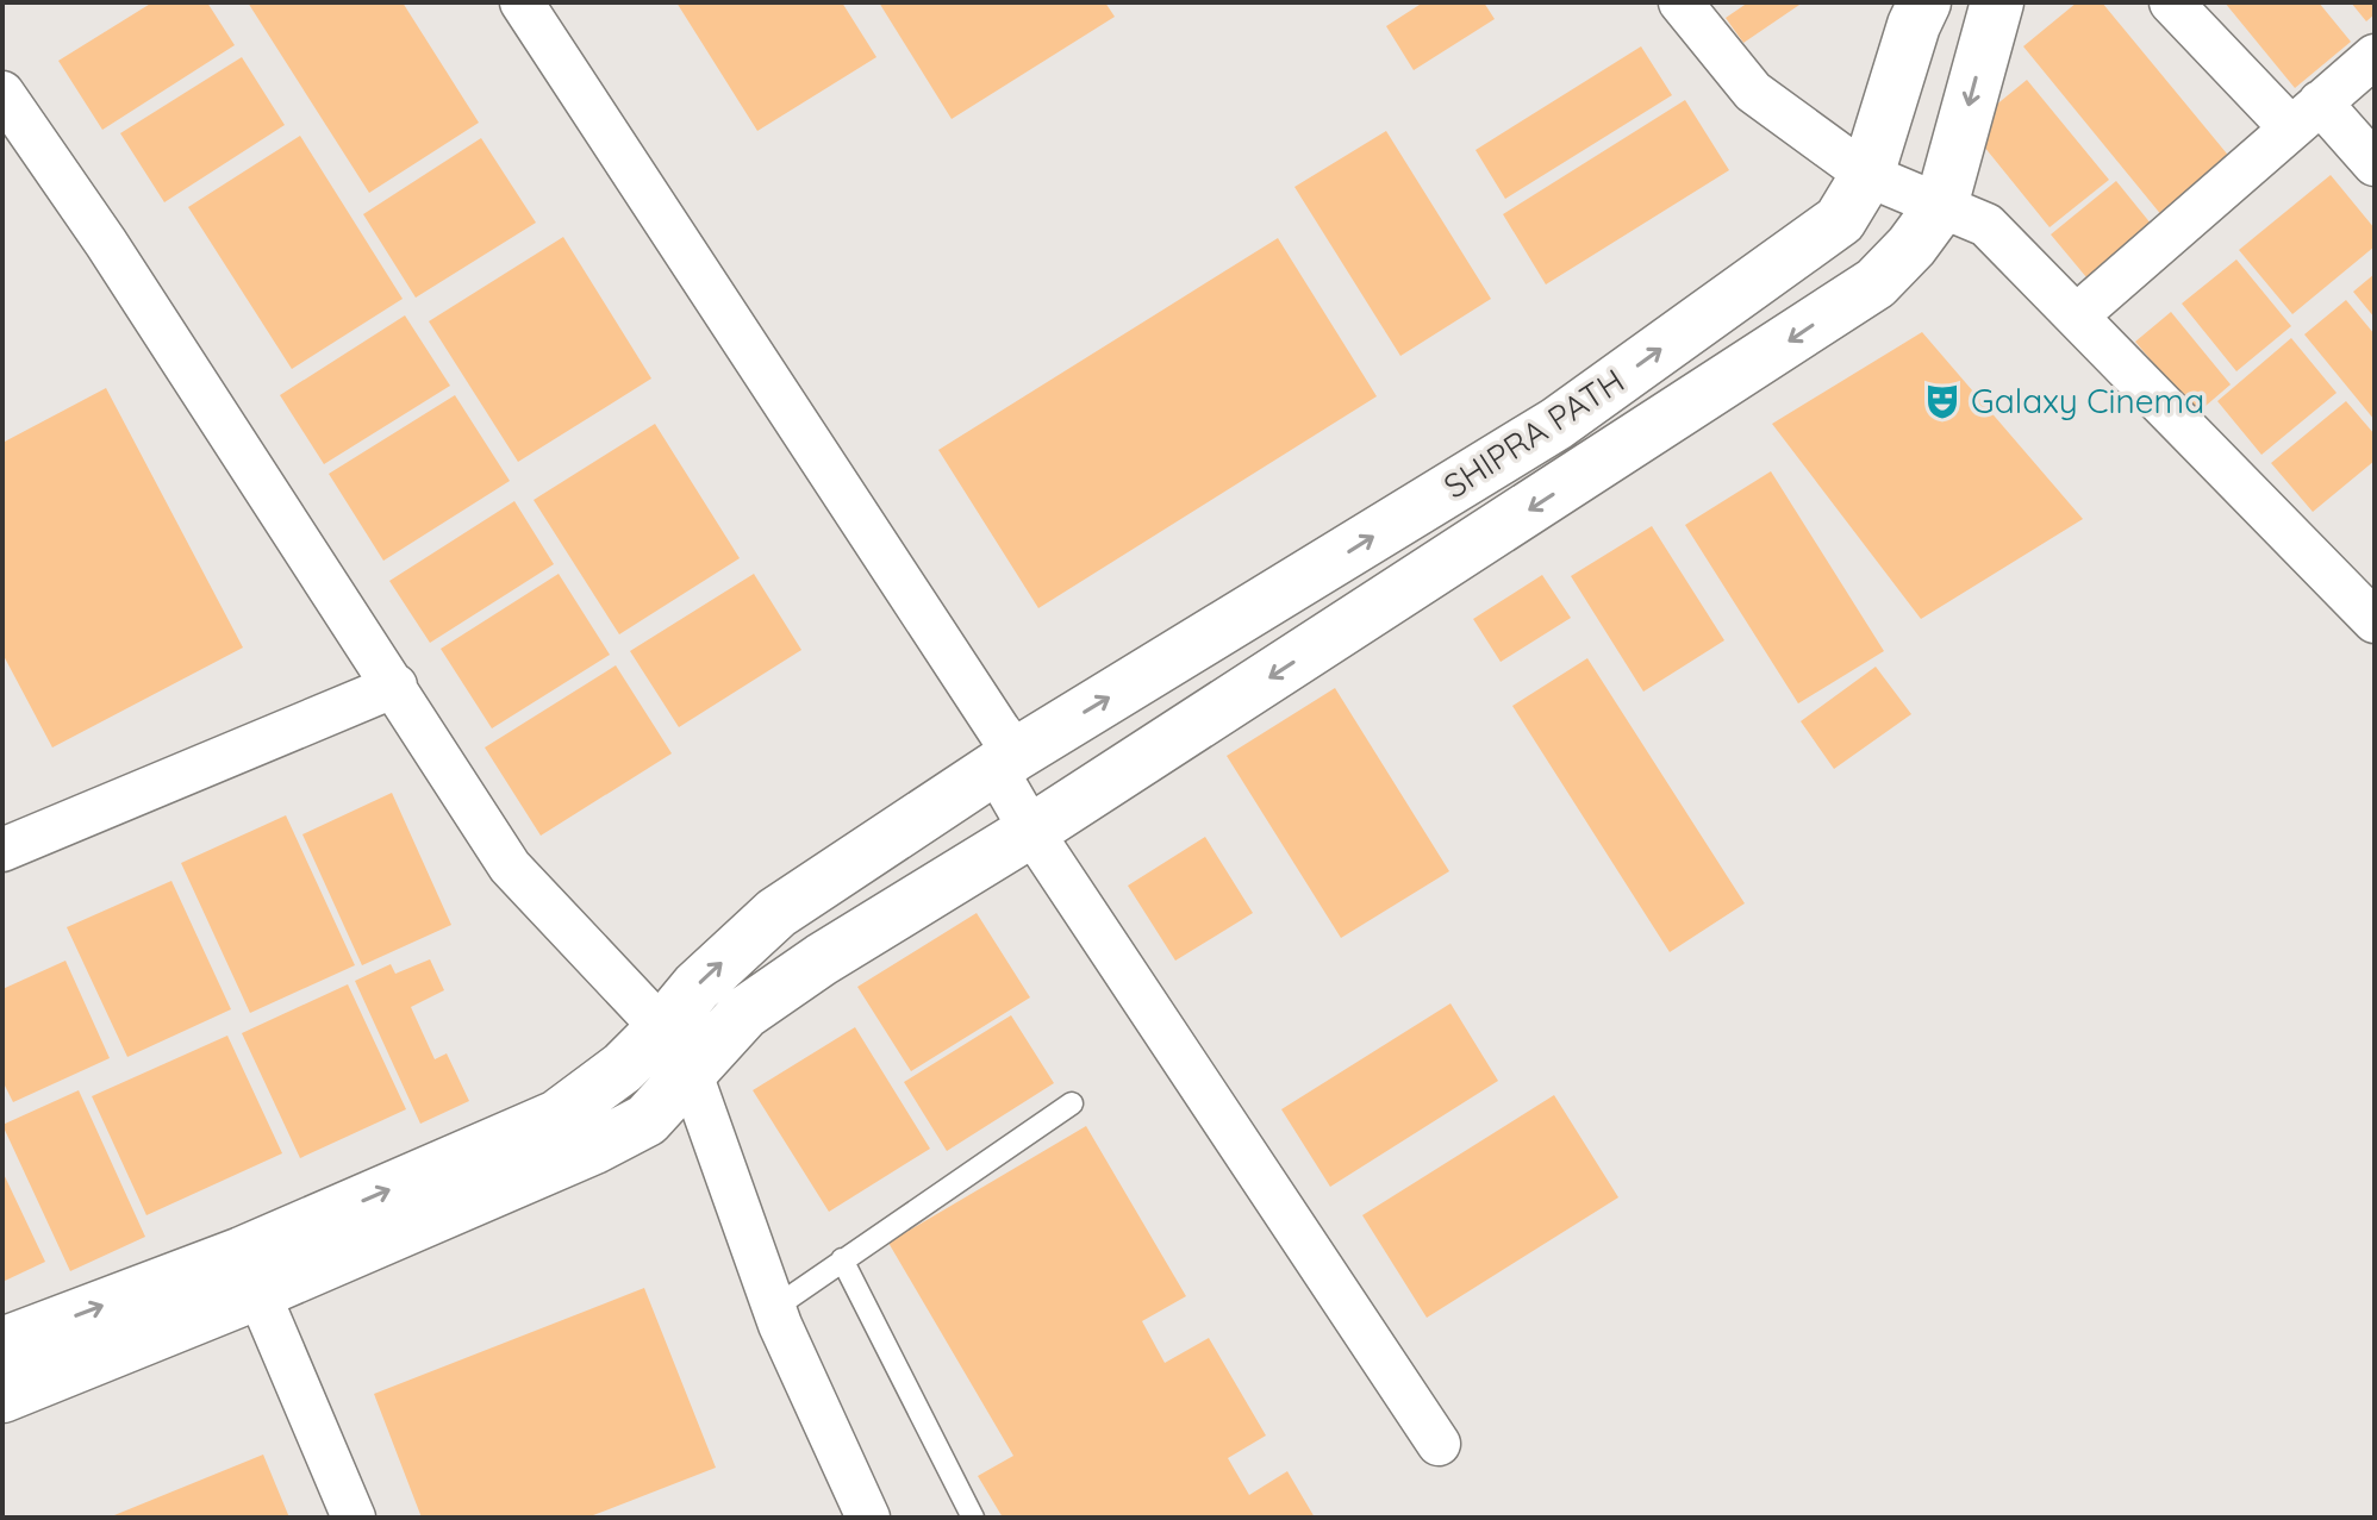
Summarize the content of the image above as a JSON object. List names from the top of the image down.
{
  "streets": {
    "street": ["SHIPRA PATH"]
  },
  "places": {
    "theatre": ["Galaxy Cinema"]
  }
}
